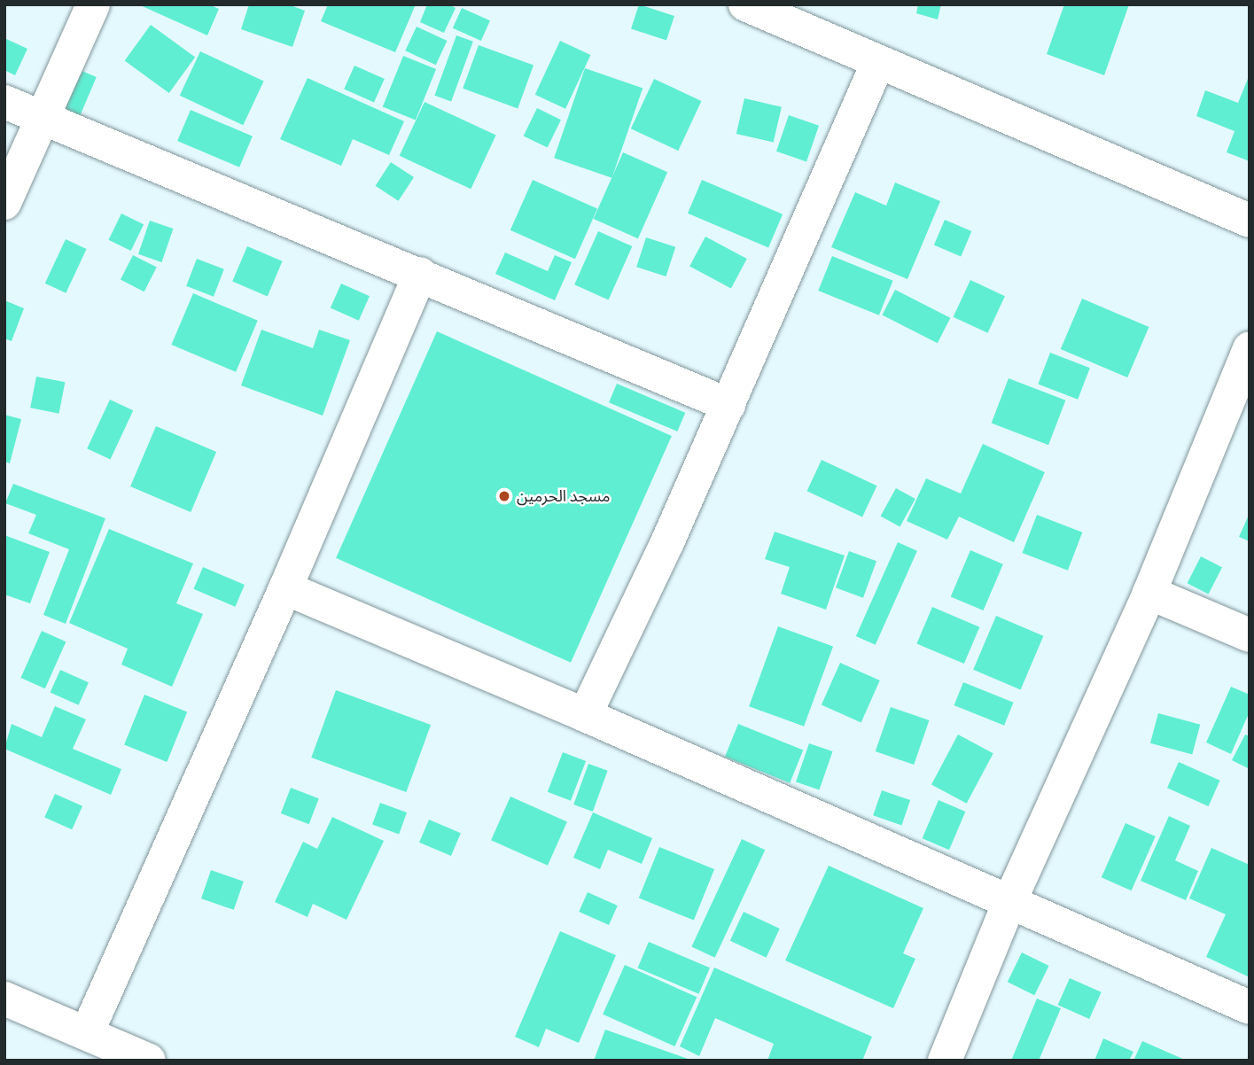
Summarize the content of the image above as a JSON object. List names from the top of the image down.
{
  "places": ["مسجد الحرمين"]
}
